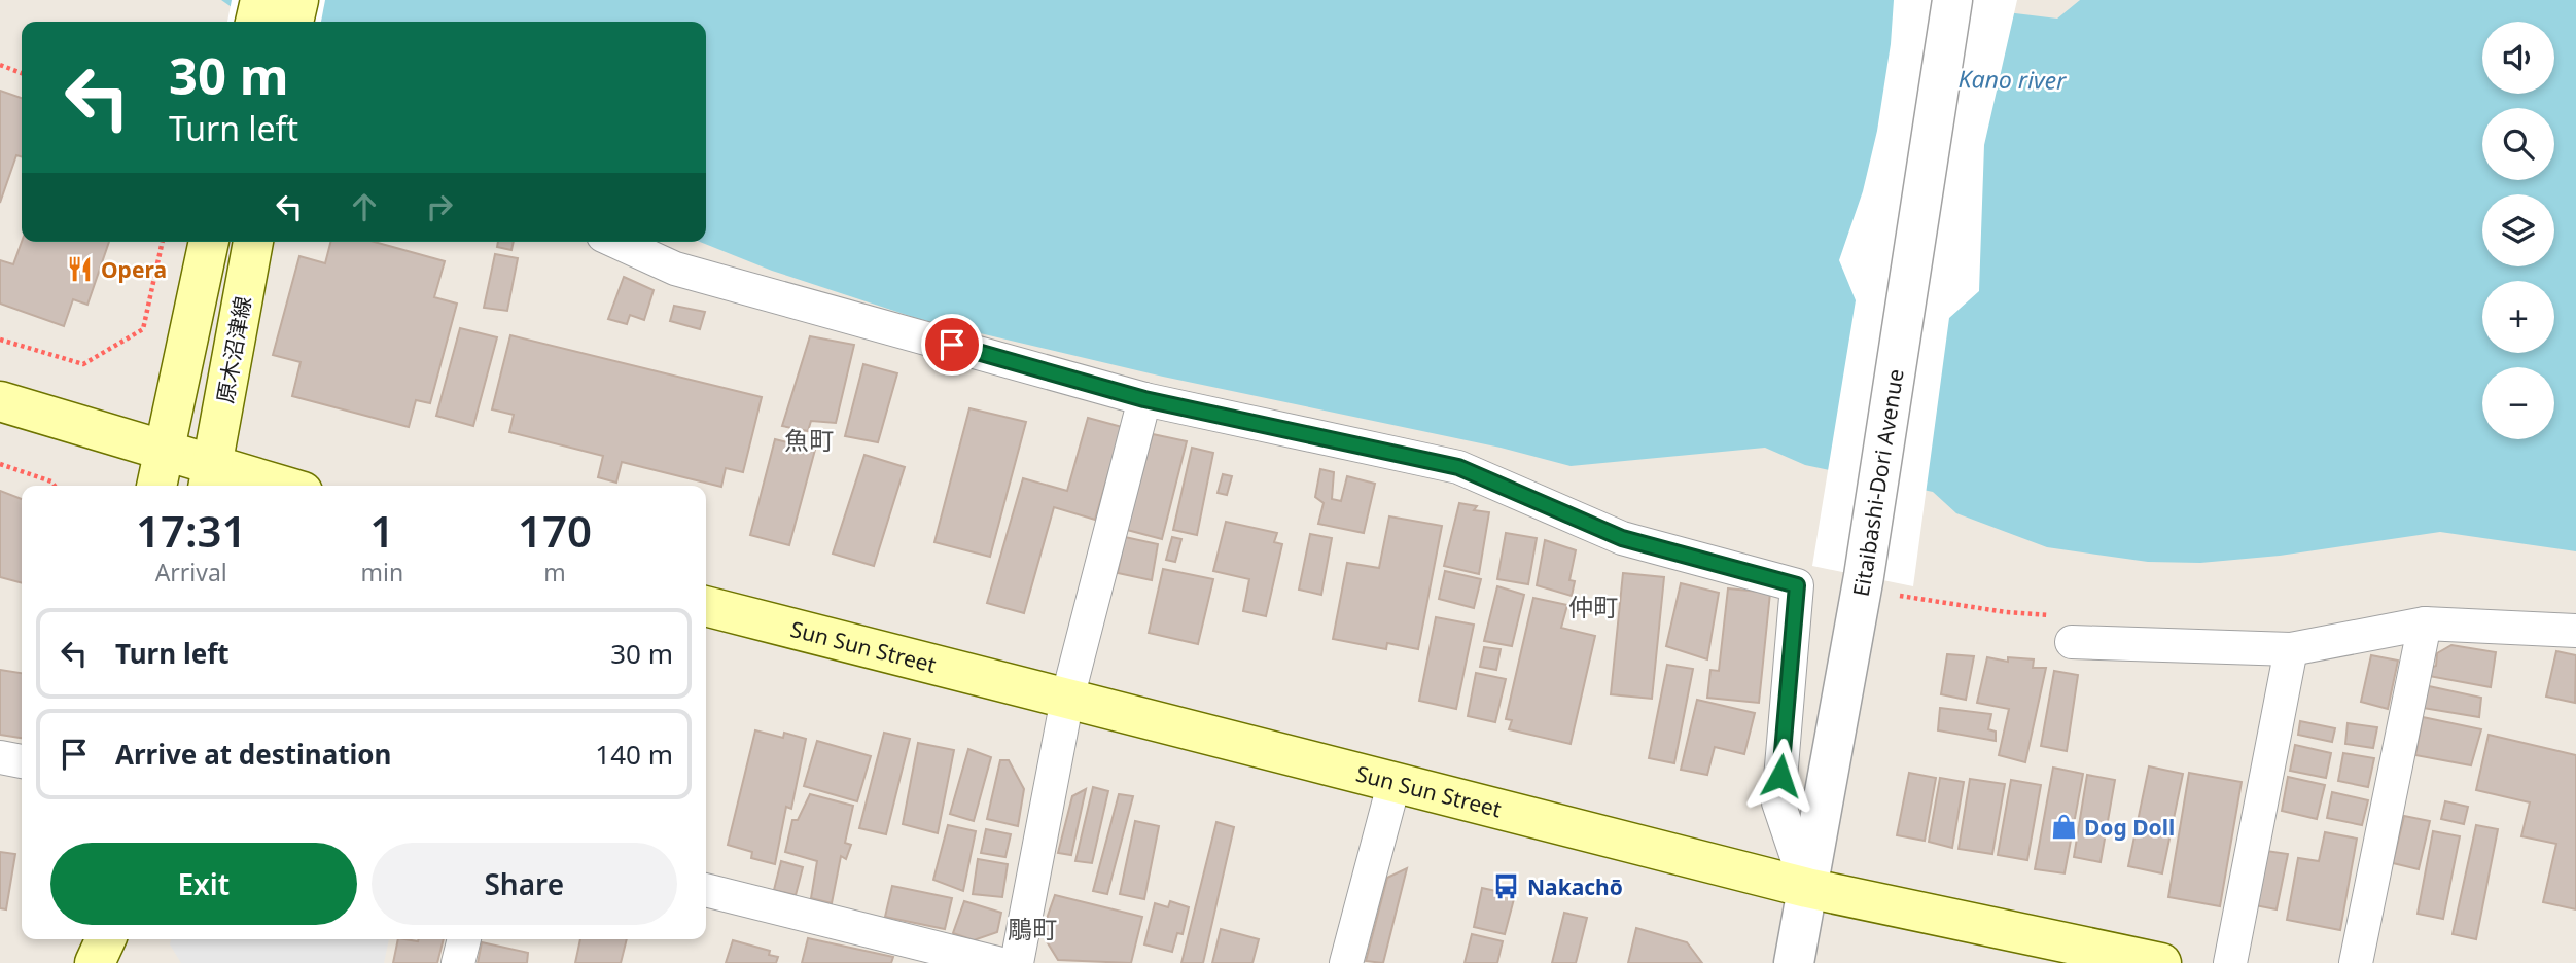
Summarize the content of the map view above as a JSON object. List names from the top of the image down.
{
  "streets": {
    "main road": ["原木沼津線", "Sun Sun Street"],
    "street": ["Eitaibashi-Dori Avenue"]
  },
  "crossings": [
    ["Eitaibashi-Dori Avenue", "Sun Sun Street"]
  ],
  "districts": ["魚町", "仲町", "鵰町"],
  "water": ["Kano river"],
  "places": {
    "restaurant": ["Opera"],
    "shop": ["Dog Doll"],
    "bus stop": ["Nakachō"]
  },
  "page": {
    "map_buttons": ["+", "−"],
    "turn": ["30 m", "Turn left"],
    "eta": [
      "17:31",
      "Arrival",
      "1",
      "min",
      "170",
      "m"
    ],
    "list": [
      {
        "name": "Turn left",
        "value": "30 m"
      },
      {
        "name": "Arrive at destination",
        "value": "140 m"
      }
    ],
    "buttons": ["Exit", "Share"]
  }
}
